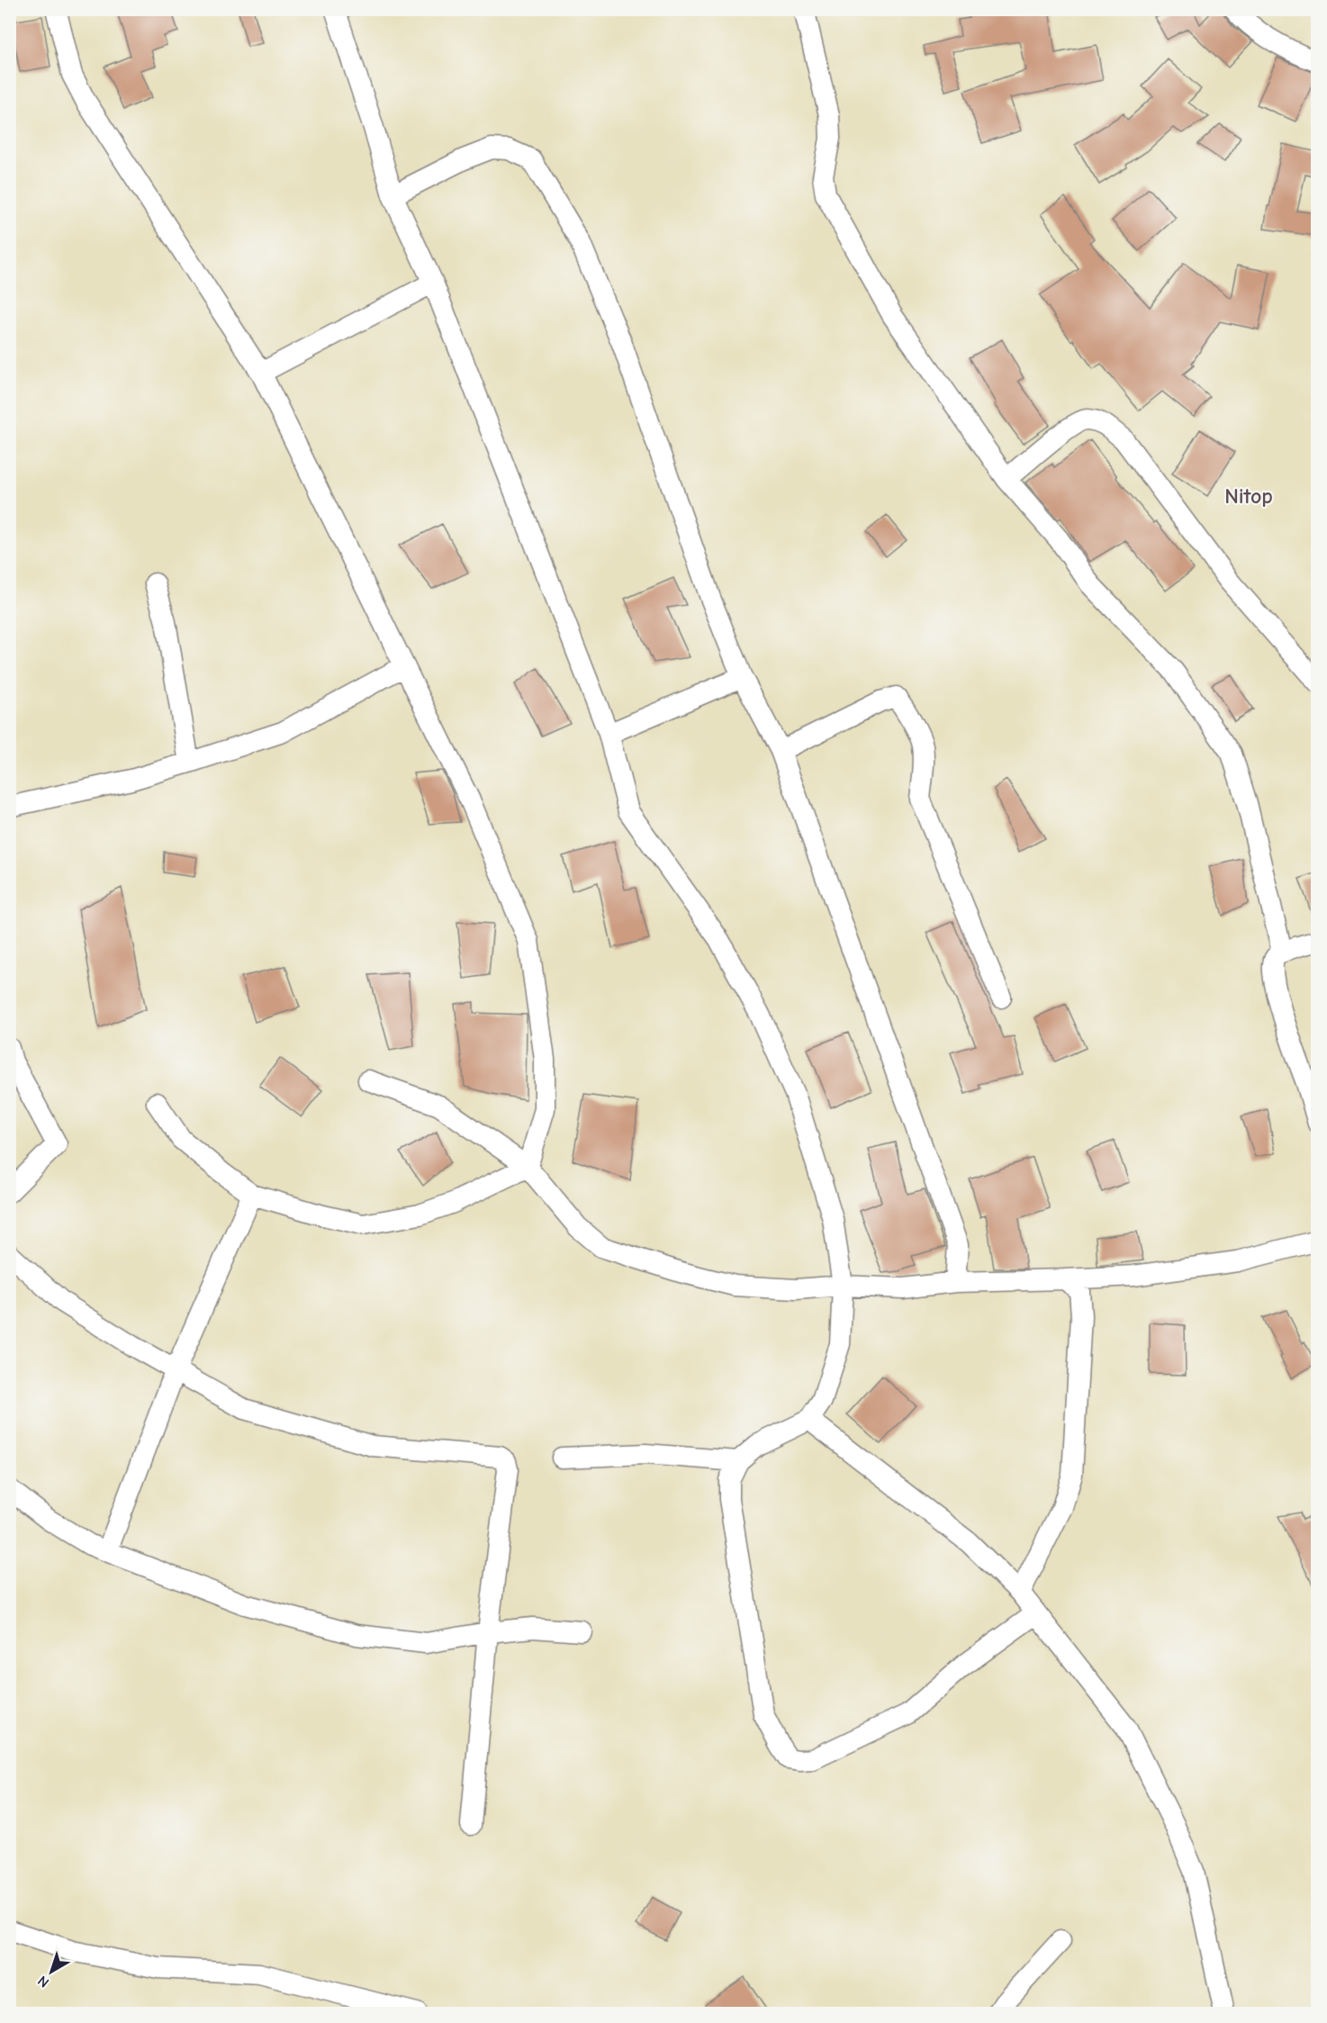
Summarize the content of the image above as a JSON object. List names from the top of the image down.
{
  "districts": ["Nitop"],
  "north": "bottom left"
}
